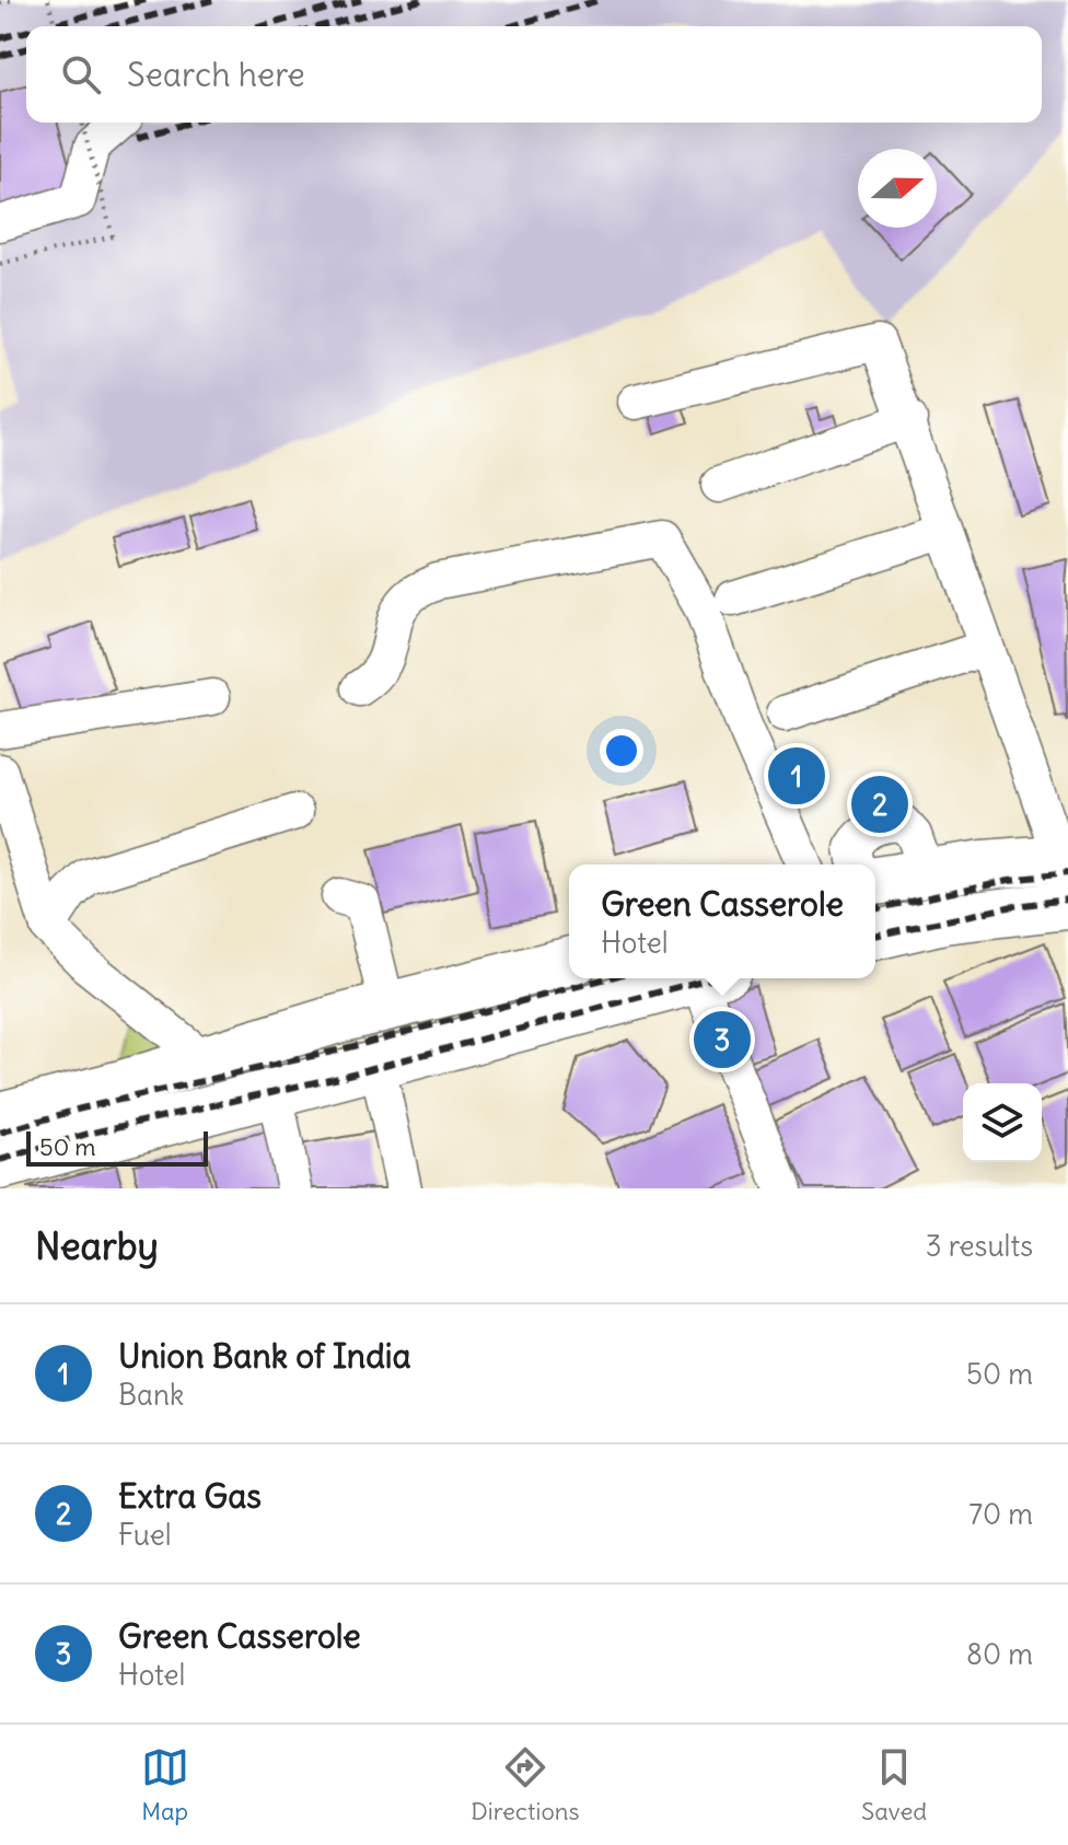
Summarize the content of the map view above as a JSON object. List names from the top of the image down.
{
  "scale_bar": "50 m",
  "north": "right",
  "page": {
    "search": "Search here",
    "pins": ["1", "2", "3"],
    "popup": ["Green Casserole", "Hotel"],
    "scale": "50 m",
    "heading": ["Nearby", "3 results"],
    "list": [
      {
        "mark": "1",
        "name": "Union Bank of India",
        "note": "Bank",
        "value": "50 m"
      },
      {
        "mark": "2",
        "name": "Extra Gas",
        "note": "Fuel",
        "value": "70 m"
      },
      {
        "mark": "3",
        "name": "Green Casserole",
        "note": "Hotel",
        "value": "80 m"
      }
    ],
    "nav": ["Map", "Directions", "Saved"]
  }
}
